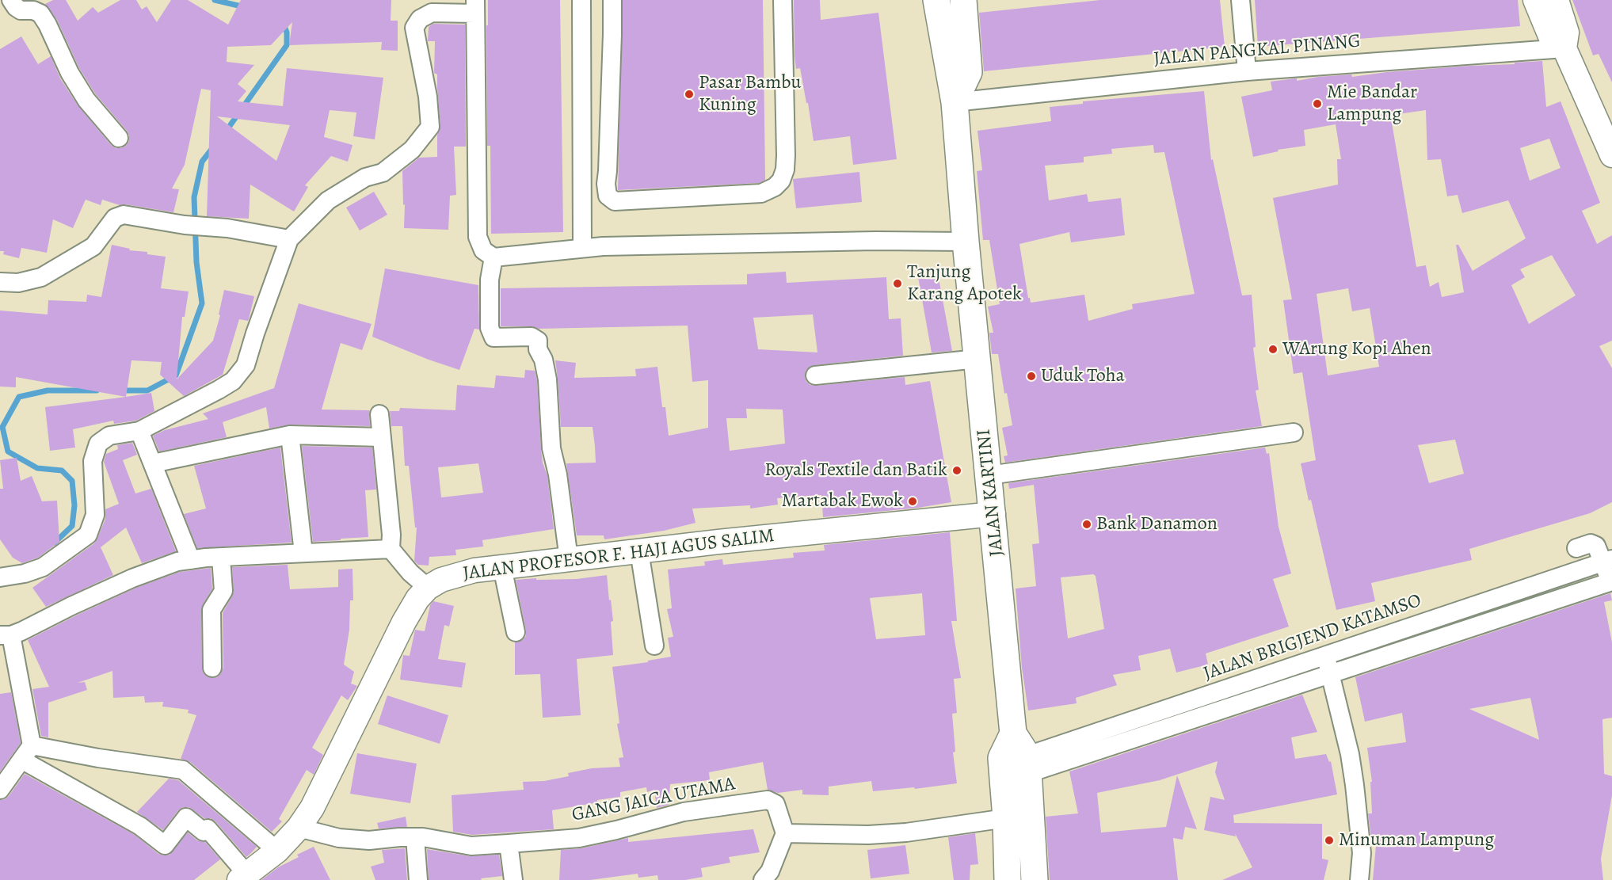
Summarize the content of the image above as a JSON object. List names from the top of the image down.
{
  "streets": {
    "highway": ["JALAN KARTINI"],
    "main road": ["JALAN PROFESOR F. HAJI AGUS SALIM"],
    "street": ["JALAN PANGKAL PINANG", "JALAN BRIGJEND KATAMSO", "GANG JAICA UTAMA"]
  },
  "crossings": [
    ["JALAN PANGKAL PINANG", "JALAN KARTINI"],
    ["JALAN KARTINI", "JALAN PROFESOR F. HAJI AGUS SALIM"],
    ["JALAN PROFESOR F. HAJI AGUS SALIM", "GANG JAICA UTAMA"]
  ],
  "places": [
    "Pasar Bambu Kuning",
    "Mie Bandar Lampung",
    "Tanjung Karang Apotek",
    "WArung Kopi Ahen",
    "Uduk Toha",
    "Royals Textile dan Batik",
    "Martabak Ewok",
    "Bank Danamon",
    "Minuman Lampung"
  ]
}
